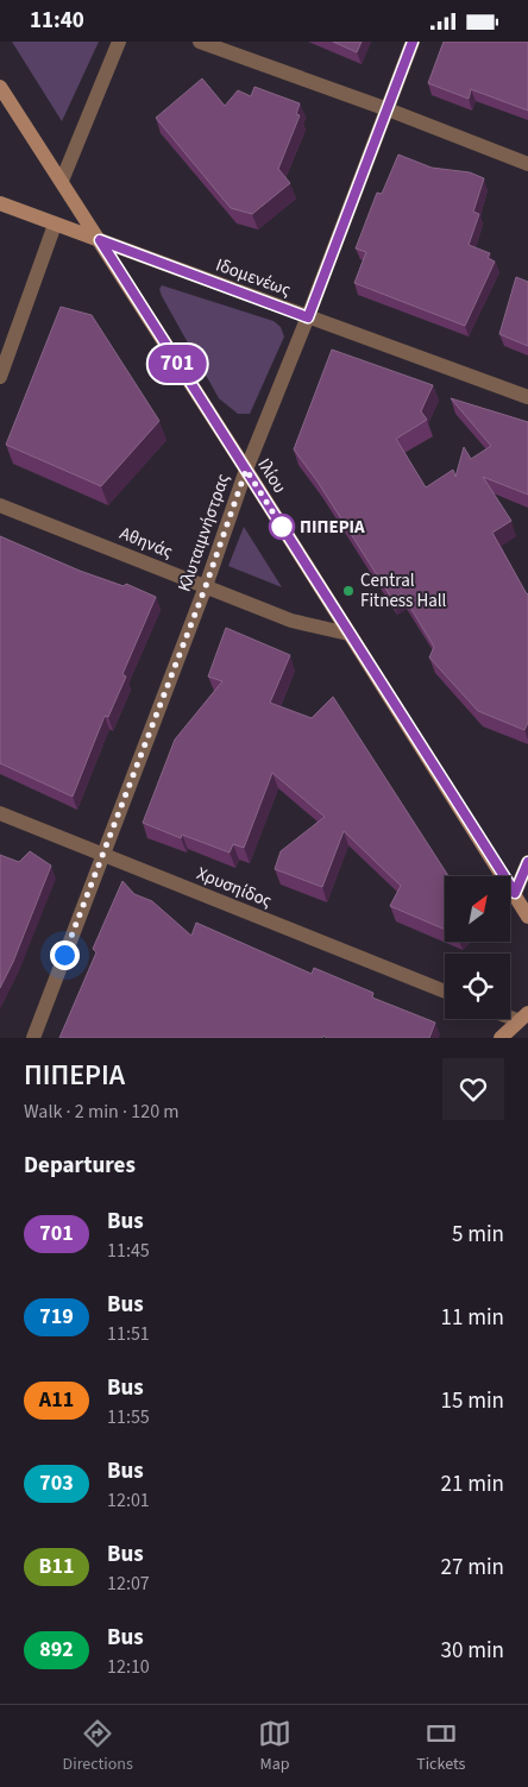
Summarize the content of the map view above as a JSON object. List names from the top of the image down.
{
  "streets": {
    "main road": ["Ιδομενέως", "Ιλίου"],
    "street": ["Κλυταιμνήστρας", "Αθηνάς", "Χρυσηίδος"]
  },
  "crossings": [
    ["Ιδομενέως", "Ιλίου"],
    ["Ιδομενέως", "Κλυταιμνήστρας"],
    ["Ιλίου", "Κλυταιμνήστρας"],
    ["Ιλίου", "Αθηνάς"],
    ["Κλυταιμνήστρας", "Αθηνάς"],
    ["Κλυταιμνήστρας", "Χρυσηίδος"]
  ],
  "places": ["ΠΙΠΕΡΙΑ", "Central Fitness Hall"],
  "lines": ["bus line 701"],
  "north": "top right",
  "page": {
    "status": "11:40",
    "on_map": "701",
    "heading": [
      ["ΠΙΠΕΡΙΑ", "Walk · 2 min · 120 m"],
      "Departures"
    ],
    "list": [
      {
        "mark": "701",
        "name": "Bus",
        "note": "11:45",
        "value": "5 min"
      },
      {
        "mark": "719",
        "name": "Bus",
        "note": "11:51",
        "value": "11 min"
      },
      {
        "mark": "Α11",
        "name": "Bus",
        "note": "11:55",
        "value": "15 min"
      },
      {
        "mark": "703",
        "name": "Bus",
        "note": "12:01",
        "value": "21 min"
      },
      {
        "mark": "Β11",
        "name": "Bus",
        "note": "12:07",
        "value": "27 min"
      },
      {
        "mark": "892",
        "name": "Bus",
        "note": "12:10",
        "value": "30 min"
      }
    ],
    "tabs": ["Directions", "Map", "Tickets"]
  }
}
